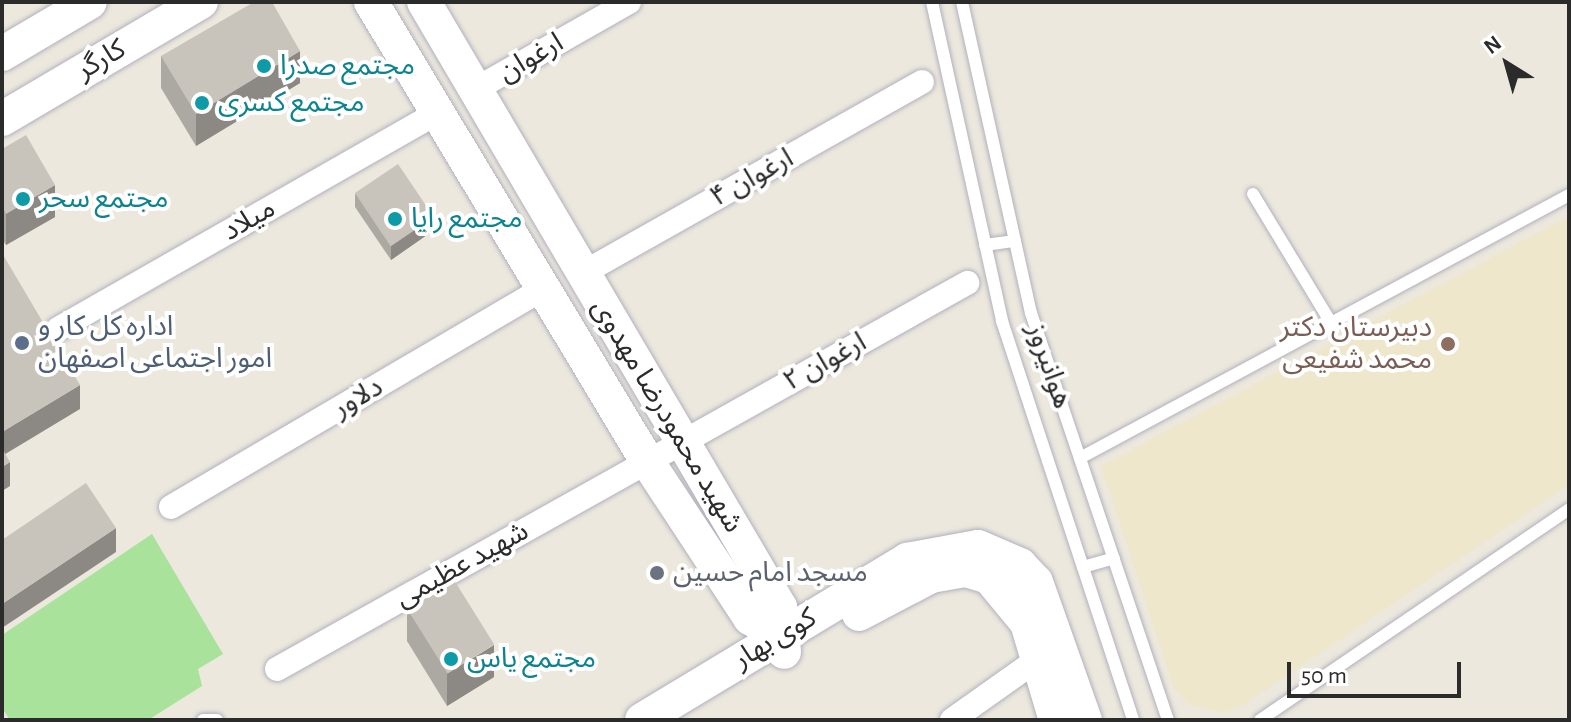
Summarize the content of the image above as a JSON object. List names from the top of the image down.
{
  "streets": {
    "street": [
      "ارغوان",
      "کارگر",
      "ارغوان ۴",
      "میلاد",
      "ارغوان ۲",
      "دلاور",
      "شهید محمودرضا مهدوی",
      "شهید عظیمی",
      "کوی بهار"
    ],
    "lane": ["هوانیروز"]
  },
  "crossings": [
    ["ارغوان", "شهید محمودرضا مهدوی"],
    ["ارغوان ۴", "شهید محمودرضا مهدوی"],
    ["میلاد", "شهید محمودرضا مهدوی"],
    ["ارغوان ۲", "شهید محمودرضا مهدوی"],
    ["ارغوان ۲", "شهید عظیمی"],
    ["دلاور", "شهید محمودرضا مهدوی"],
    ["شهید محمودرضا مهدوی", "شهید عظیمی"],
    ["شهید محمودرضا مهدوی", "کوی بهار"]
  ],
  "places": [
    "مجتمع صدرا",
    "مجتمع کسری",
    "مجتمع سحر",
    "مجتمع رایا",
    "اداره کل کار و امور اجتماعی اصفهان",
    "دبیرستان دکتر محمد شفیعی",
    "مسجد امام حسین",
    "مجتمع یاس"
  ],
  "scale_bar": "50 m",
  "north": "top left"
}
